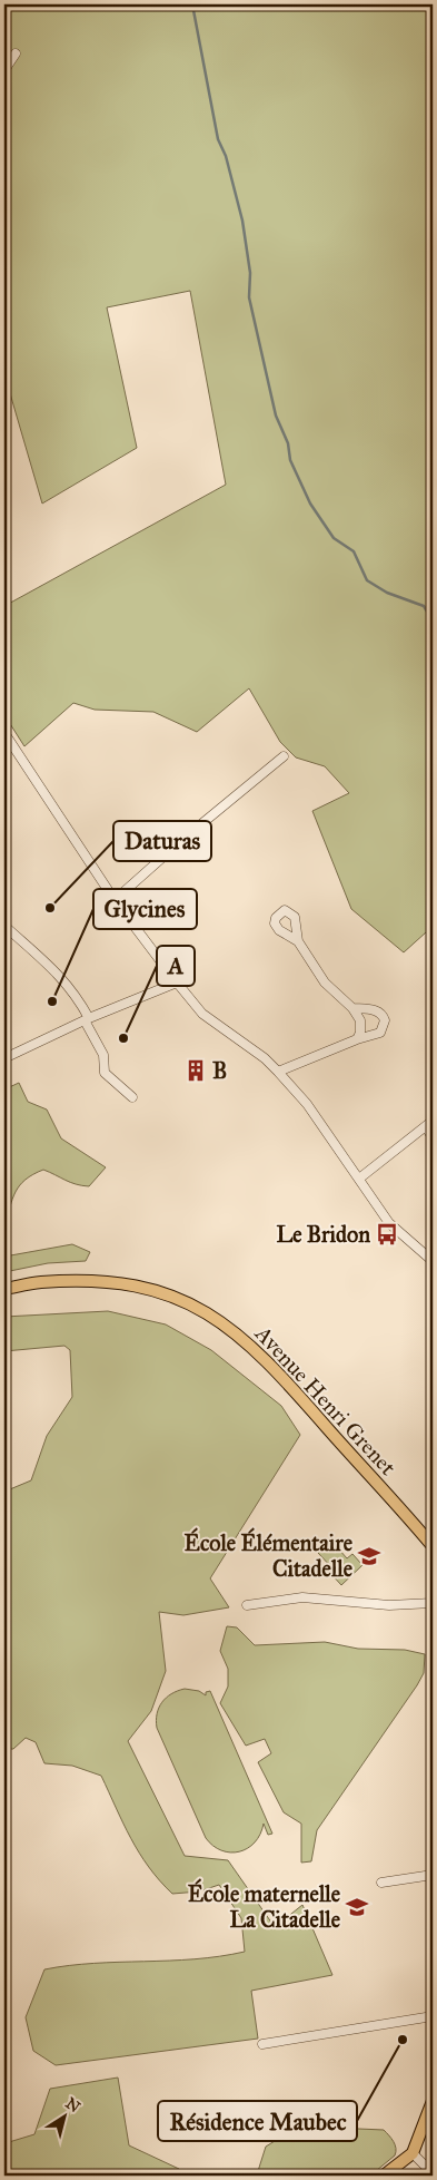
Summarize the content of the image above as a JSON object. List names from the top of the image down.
{
  "streets": {
    "main road": ["Avenue Henri Grenet"]
  },
  "places": {
    "other": [
      "Daturas",
      "Glycines",
      "A",
      "Résidence Maubec"
    ],
    "building": ["B"],
    "bus stop": ["Le Bridon"],
    "school or university": ["École Élémentaire Citadelle", "École maternelle La Citadelle"]
  },
  "north": "top right"
}
